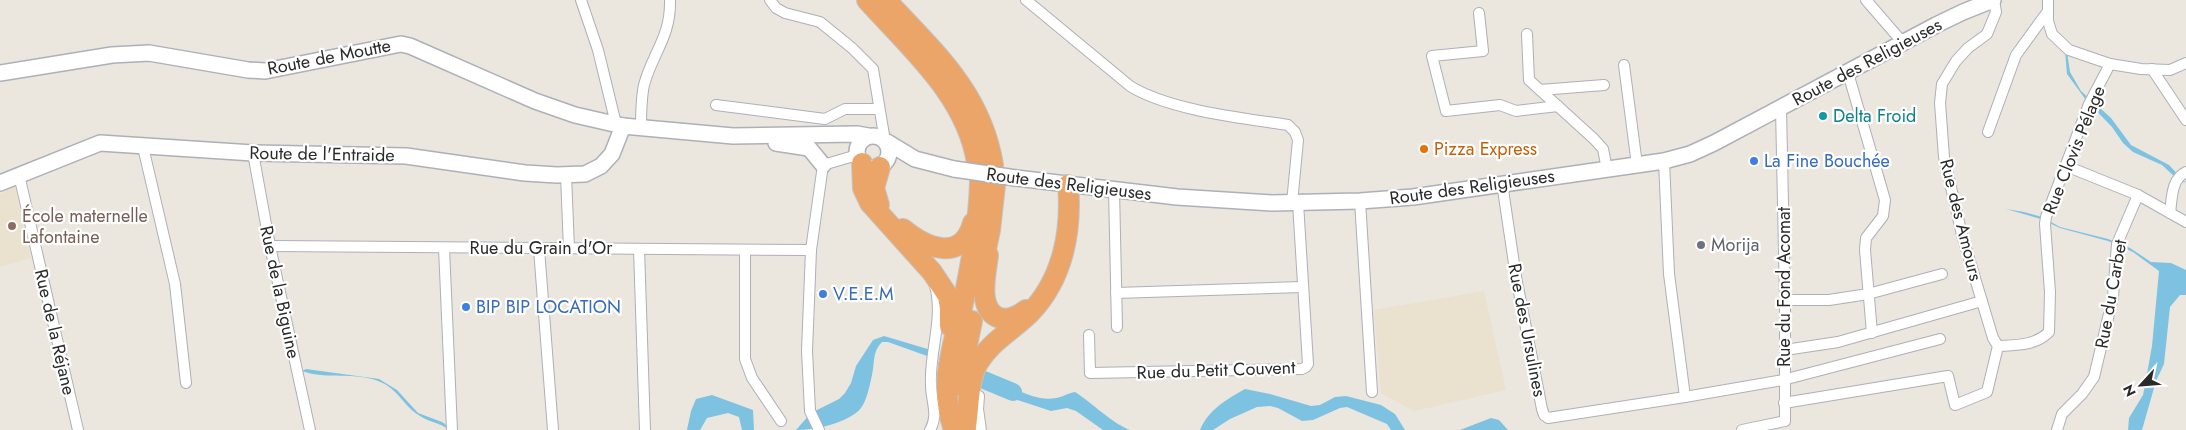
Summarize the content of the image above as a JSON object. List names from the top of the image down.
{
  "streets": {
    "main road": ["Route de Moutte", "Route des Religieuses", "Route de l'Entraide"],
    "street": [
      "Rue Clovis Pélage",
      "Rue des Amours",
      "Rue du Grain d'Or",
      "Rue du Fond Acomat",
      "Rue de la Biguine",
      "Rue du Carbet",
      "Rue des Ursulines",
      "Rue de la Réjane",
      "Rue du Petit Couvent"
    ]
  },
  "crossings": [
    ["Route de Moutte", "Route des Religieuses"],
    ["Route de Moutte", "Route de l'Entraide"],
    ["Route des Religieuses", "Route de l'Entraide"],
    ["Route des Religieuses", "Rue des Amours"],
    ["Route des Religieuses", "Rue du Fond Acomat"],
    ["Route des Religieuses", "Rue des Ursulines"],
    ["Route des Religieuses", "Rue du Petit Couvent"],
    ["Rue Clovis Pélage", "Rue des Amours"],
    ["Route de l'Entraide", "Rue de la Biguine"],
    ["Route de l'Entraide", "Rue de la Réjane"],
    ["Rue du Grain d'Or", "Rue de la Biguine"],
    ["Rue du Fond Acomat", "Rue des Ursulines"]
  ],
  "places": [
    "Delta Froid",
    "Pizza Express",
    "La Fine Bouchée",
    "École maternelle Lafontaine",
    "Morija",
    "V.E.E.M",
    "BIP BIP LOCATION"
  ],
  "north": "bottom left"
}
